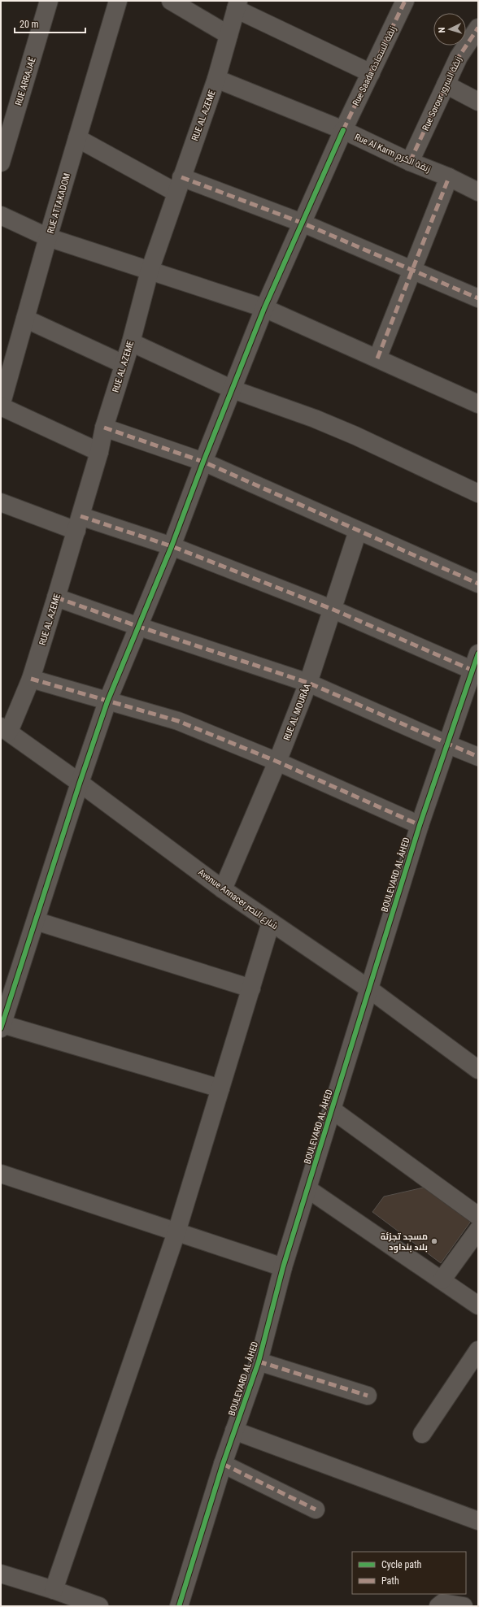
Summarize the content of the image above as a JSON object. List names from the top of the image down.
{
  "streets": {
    "street": [
      "Rue Saada زنقة السعادة",
      "RUE ARRAJAË",
      "Rue Sorour زنقة السرور",
      "RUE AL AZEME",
      "Rue Al Karm زنقة الكرم",
      "RUE ATTAKADOM",
      "RUE AL MOURÂA",
      "BOULEVARD AL ÂHED",
      "Avenue Annacer شارع النصر"
    ]
  },
  "crossings": [
    ["Rue Saada زنقة السعادة", "Rue Al Karm زنقة الكرم"],
    ["Rue Saada زنقة السعادة", "Avenue Annacer شارع النصر"],
    ["Rue Sorour زنقة السرور", "Rue Al Karm زنقة الكرم"],
    ["RUE AL AZEME", "Rue Al Karm زنقة الكرم"],
    ["RUE AL AZEME", "Avenue Annacer شارع النصر"],
    ["RUE AL MOURÂA", "Avenue Annacer شارع النصر"],
    ["BOULEVARD AL ÂHED", "Avenue Annacer شارع النصر"]
  ],
  "places": ["مسجد تجزئة بلاد بنداود"],
  "legend": ["Cycle path", "Path"],
  "scale_bar": "20 m",
  "north": "left"
}
